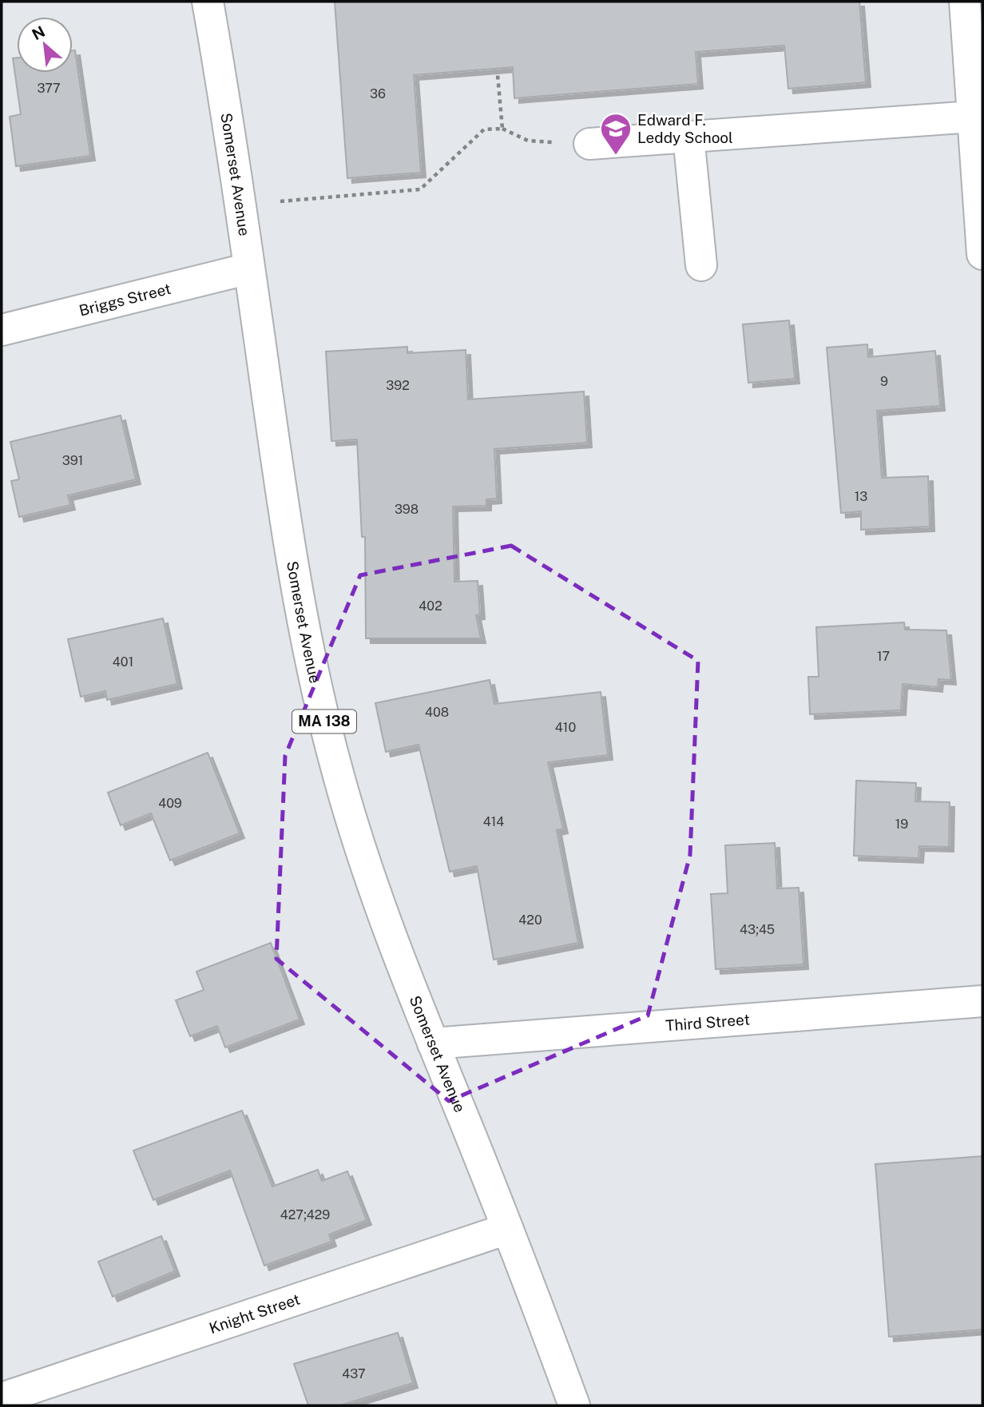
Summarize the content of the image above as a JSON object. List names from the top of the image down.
{
  "streets": {
    "street": [
      "Somerset Avenue",
      "Briggs Street",
      "MA 138",
      "Third Street",
      "Knight Street"
    ]
  },
  "crossings": [
    ["Somerset Avenue", "Briggs Street"],
    ["Somerset Avenue", "Third Street"],
    ["Somerset Avenue", "Knight Street"]
  ],
  "places": {
    "school or university": ["Edward F. Leddy School"]
  },
  "house_numbers": [
    "377",
    "36",
    "9",
    "392",
    "391",
    "13",
    "398",
    "402",
    "17",
    "401",
    "408",
    "410",
    "409",
    "414",
    "19",
    "420",
    "43;45",
    "427;429",
    "437"
  ],
  "north": "top left"
}
